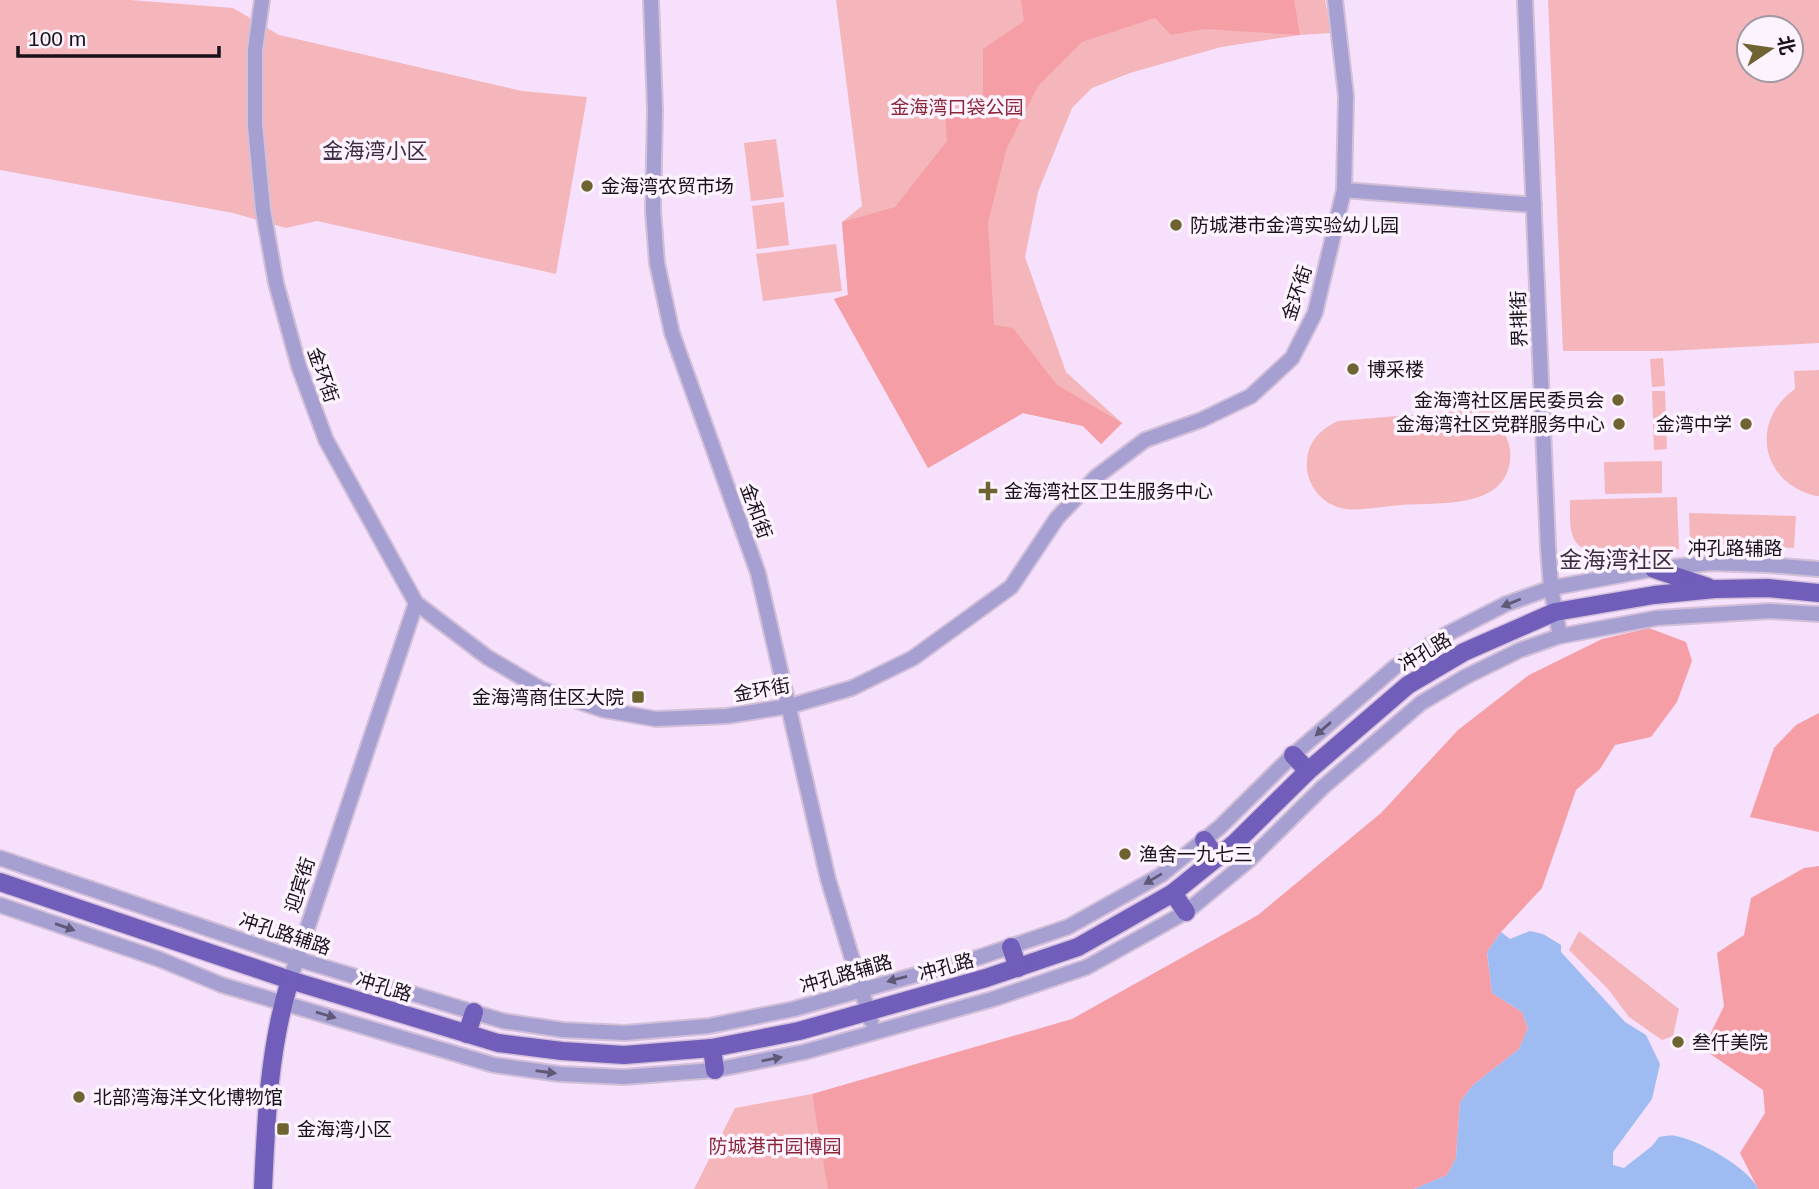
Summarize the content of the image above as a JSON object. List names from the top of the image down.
{
  "streets": {
    "main road": ["冲孔路", "迎宾街"],
    "street": [
      "金环街",
      "界排街",
      "金和街",
      "冲孔路辅路"
    ]
  },
  "crossings": [
    ["金环街", "金和街"],
    ["金环街", "迎宾街"],
    ["界排街", "冲孔路辅路"],
    ["界排街", "冲孔路"],
    ["金和街", "冲孔路辅路"],
    ["金和街", "冲孔路"],
    ["冲孔路辅路", "迎宾街"],
    ["冲孔路", "迎宾街"]
  ],
  "districts": ["金海湾小区", "金海湾社区"],
  "parks": ["金海湾口袋公园", "防城港市园博园"],
  "places": {
    "other": [
      "金海湾农贸市场",
      "防城港市金湾实验幼儿园",
      "博采楼",
      "金海湾社区居民委员会",
      "金海湾社区党群服务中心",
      "金湾中学",
      "渔舍一九七三",
      "叁仟美院",
      "北部湾海洋文化博物馆"
    ],
    "health": ["金海湾社区卫生服务中心"],
    "transit": ["金海湾商住区大院", "金海湾小区"]
  },
  "scale_bar": "100 m",
  "north": "right"
}
